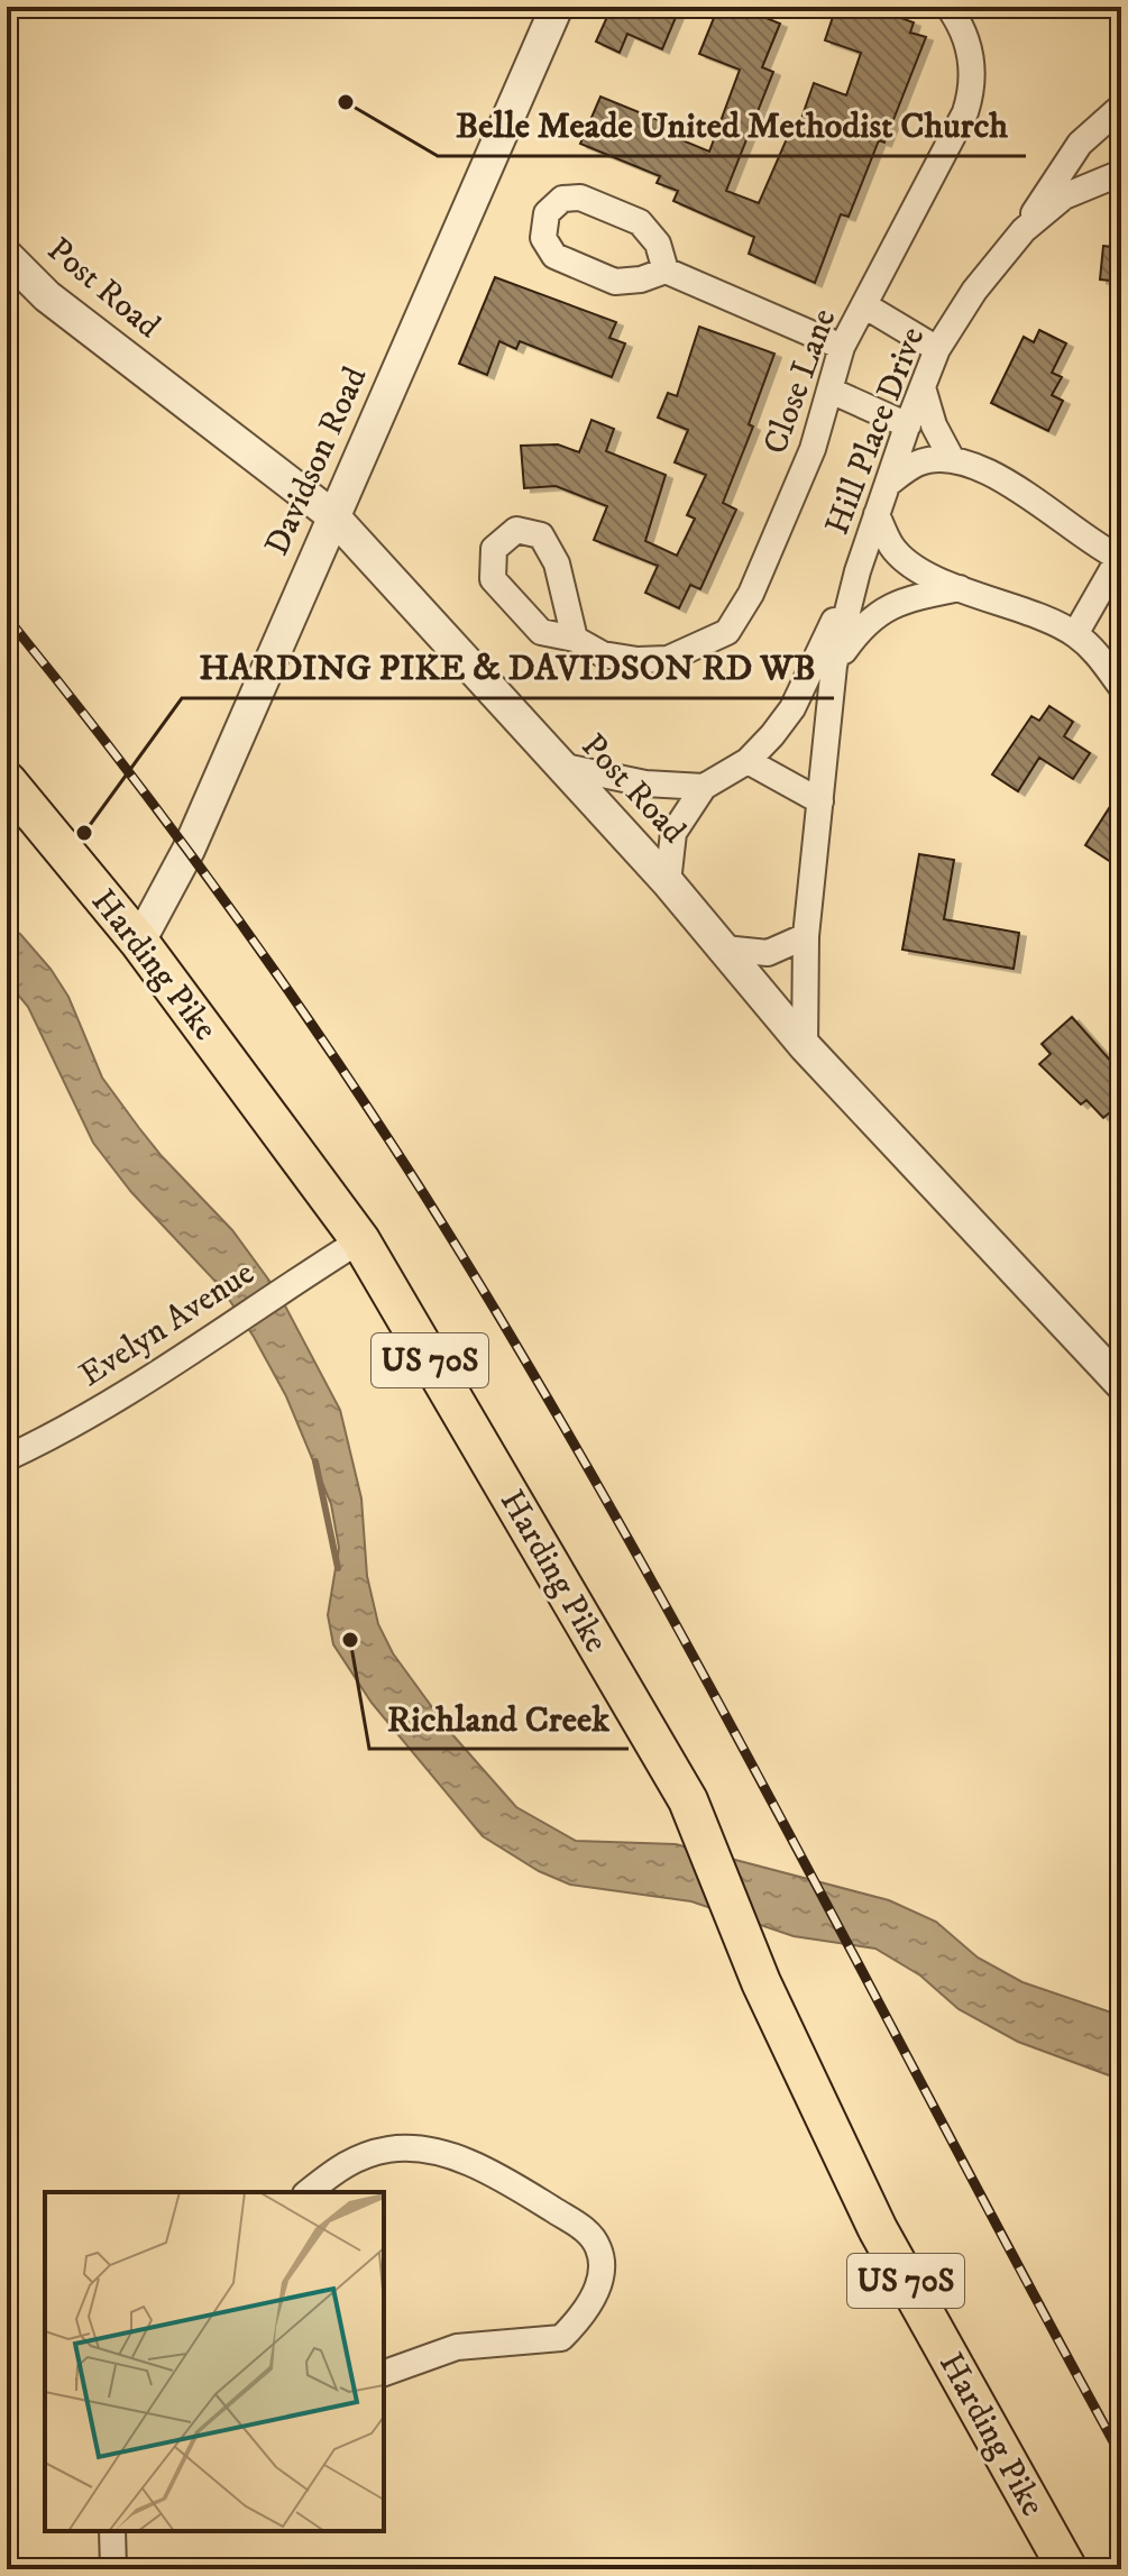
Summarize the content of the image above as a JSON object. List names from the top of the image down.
{
  "streets": {
    "main road": ["Harding Pike", "US 70S"],
    "street": [
      "Post Road",
      "Close Lane",
      "Hill Place Drive",
      "Davidson Road",
      "Evelyn Avenue"
    ]
  },
  "crossings": [
    ["Post Road", "Hill Place Drive"],
    ["Post Road", "Davidson Road"],
    ["Davidson Road", "Harding Pike"],
    ["Harding Pike", "Evelyn Avenue"]
  ],
  "places": ["Belle Meade United Methodist Church", "HARDING PIKE & DAVIDSON RD WB", "Richland Creek"]
}
